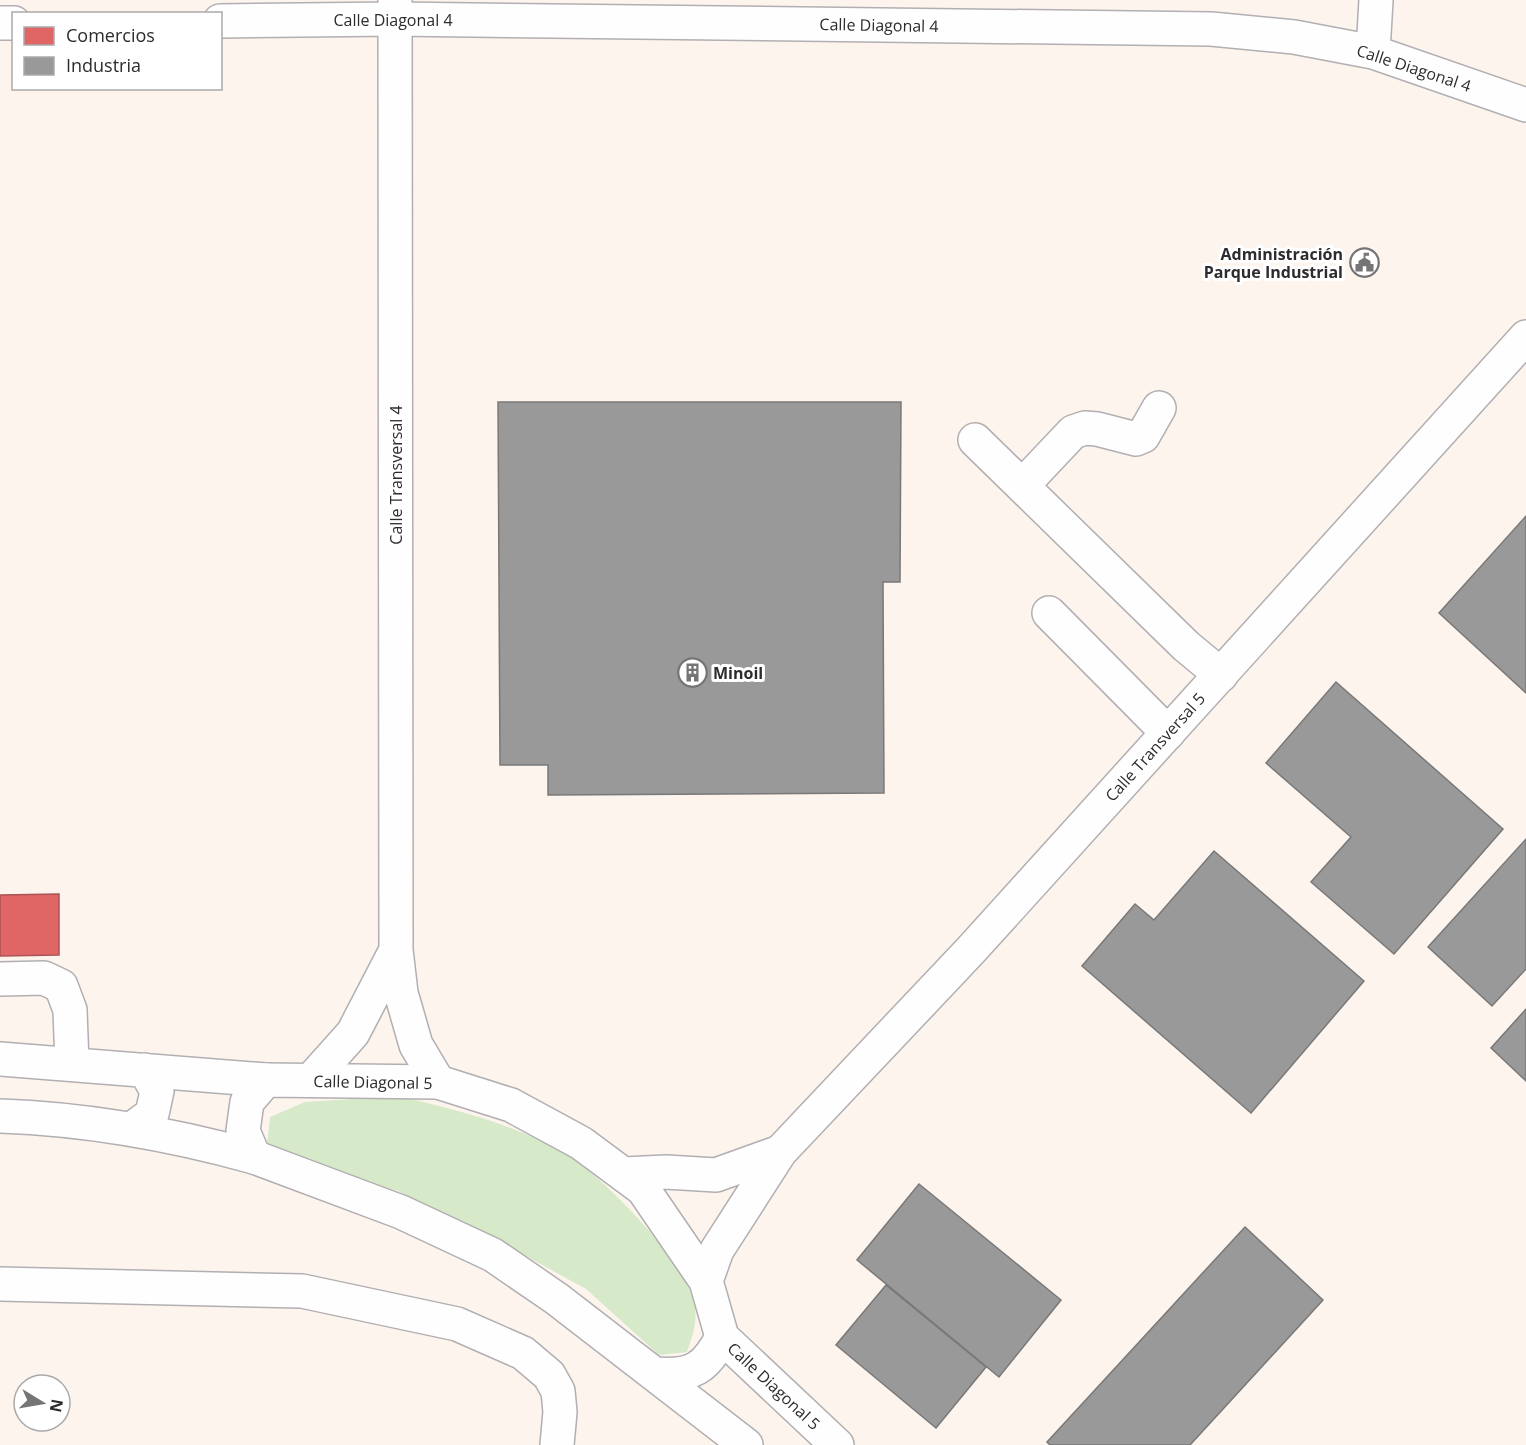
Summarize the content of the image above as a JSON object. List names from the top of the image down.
{
  "streets": {
    "street": [
      "Calle Diagonal 4",
      "Calle Transversal 4",
      "Calle Transversal 5",
      "Calle Diagonal 5"
    ]
  },
  "crossings": [
    ["Calle Diagonal 4", "Calle Transversal 4"],
    ["Calle Transversal 4", "Calle Diagonal 5"],
    ["Calle Transversal 5", "Calle Diagonal 5"]
  ],
  "places": {
    "public building": ["Administración Parque Industrial"],
    "building": ["Minoil"]
  },
  "legend": ["Comercios", "Industria"],
  "north": "right"
}
